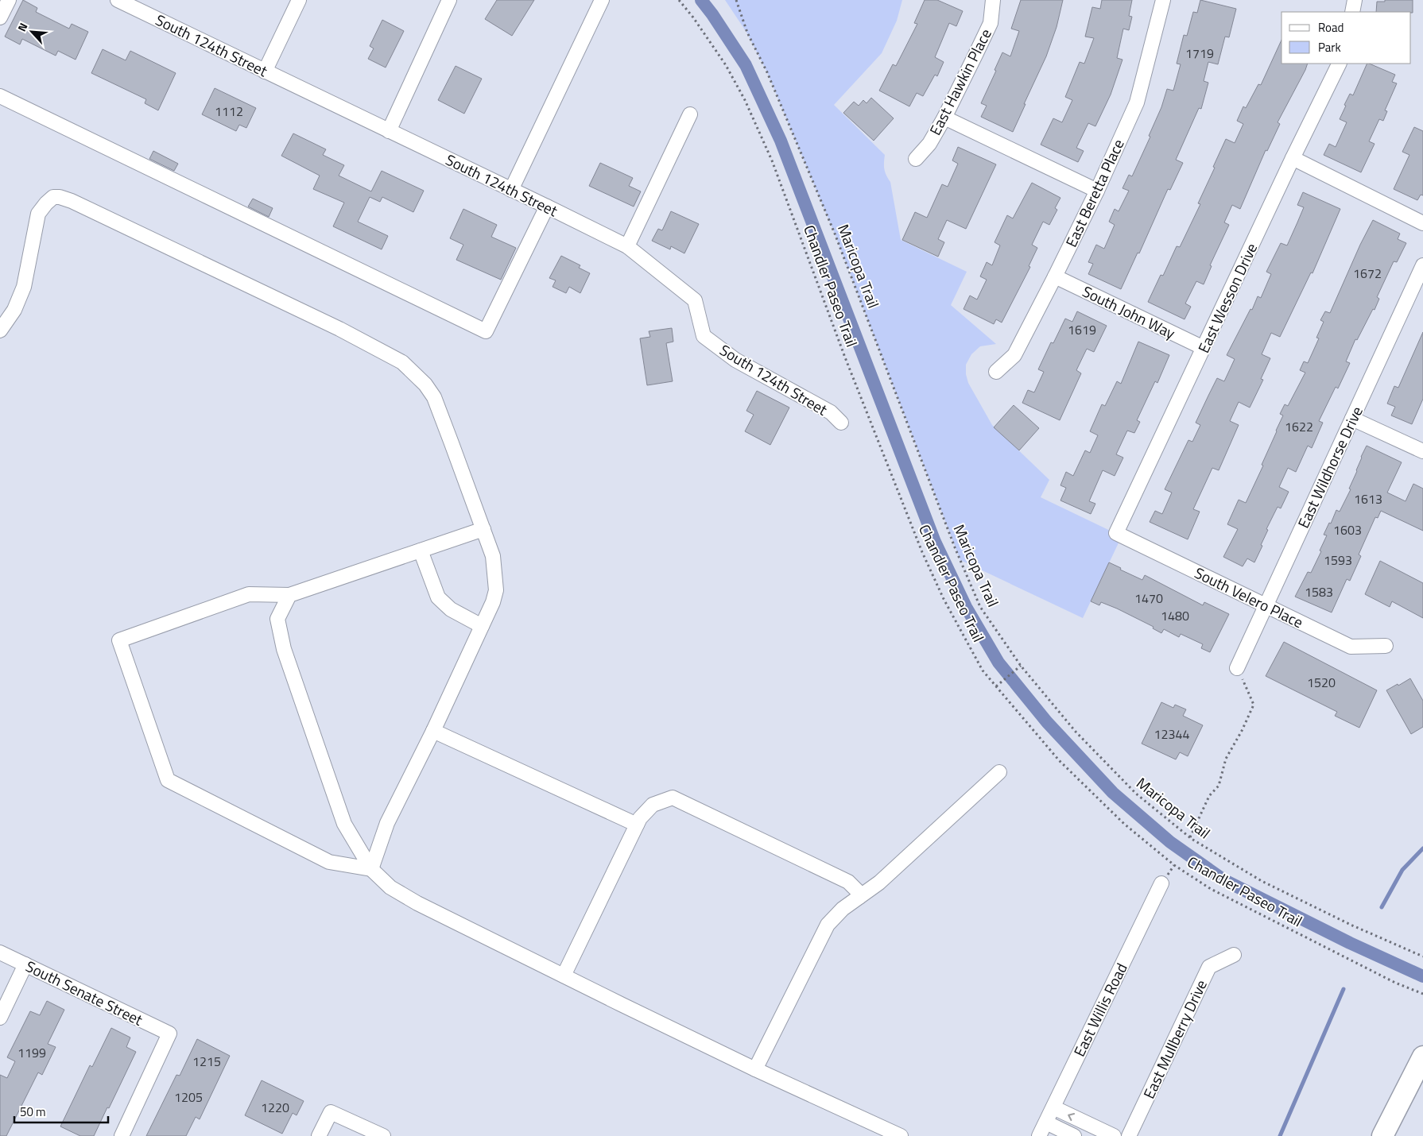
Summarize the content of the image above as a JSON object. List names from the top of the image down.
{
  "streets": {
    "street": [
      "South 124th Street",
      "East Hawkin Place",
      "East Beretta Place",
      "East Wesson Drive",
      "South John Way",
      "East Wildhorse Drive",
      "South Velero Place",
      "South Senate Street",
      "East Willis Road",
      "East Mullberry Drive"
    ],
    "path": ["Maricopa Trail", "Chandler Paseo Trail"]
  },
  "crossings": [
    ["East Beretta Place", "South John Way"],
    ["East Wesson Drive", "South John Way"],
    ["East Wesson Drive", "South Velero Place"],
    ["East Wildhorse Drive", "South Velero Place"]
  ],
  "house_numbers": [
    "1719",
    "1112",
    "1672",
    "1619",
    "1622",
    "1613",
    "1603",
    "1593",
    "1583",
    "1470",
    "1480",
    "1520",
    "12344",
    "1199",
    "1215",
    "1205",
    "1220"
  ],
  "legend": ["Road", "Park"],
  "scale_bar": "50 m",
  "north": "top left"
}
